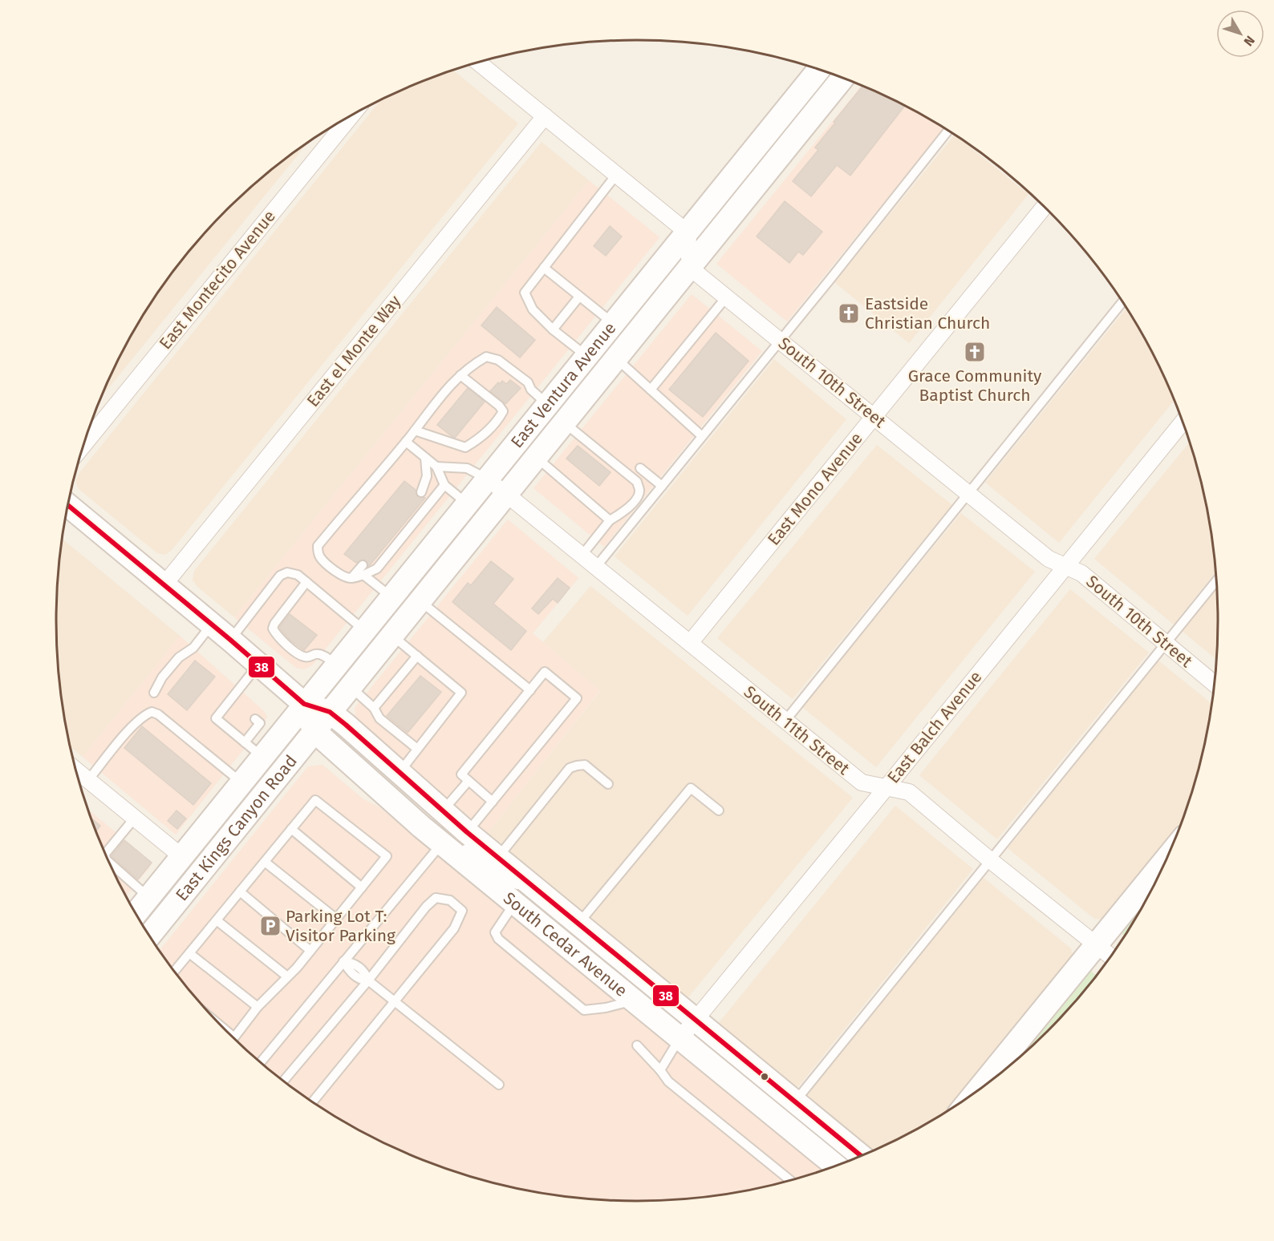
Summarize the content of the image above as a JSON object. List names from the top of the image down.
{
  "streets": {
    "main road": ["East Ventura Avenue", "East Kings Canyon Road", "South Cedar Avenue"],
    "street": [
      "East Montecito Avenue",
      "East el Monte Way",
      "South 10th Street",
      "East Mono Avenue",
      "East Balch Avenue",
      "South 11th Street"
    ]
  },
  "crossings": [
    ["East el Monte Way", "South Cedar Avenue"],
    ["South 10th Street", "East Ventura Avenue"],
    ["South 10th Street", "East Mono Avenue"],
    ["South 10th Street", "East Balch Avenue"],
    ["East Ventura Avenue", "South 11th Street"],
    ["East Ventura Avenue", "East Kings Canyon Road"],
    ["East Ventura Avenue", "South Cedar Avenue"],
    ["East Mono Avenue", "South 11th Street"],
    ["East Balch Avenue", "South 11th Street"],
    ["East Balch Avenue", "South Cedar Avenue"],
    ["East Kings Canyon Road", "South Cedar Avenue"]
  ],
  "places": {
    "church": ["Eastside Christian Church", "Grace Community Baptist Church"],
    "parking": ["Parking Lot T: Visitor Parking"]
  },
  "lines": ["transit line 38"],
  "north": "bottom right"
}
